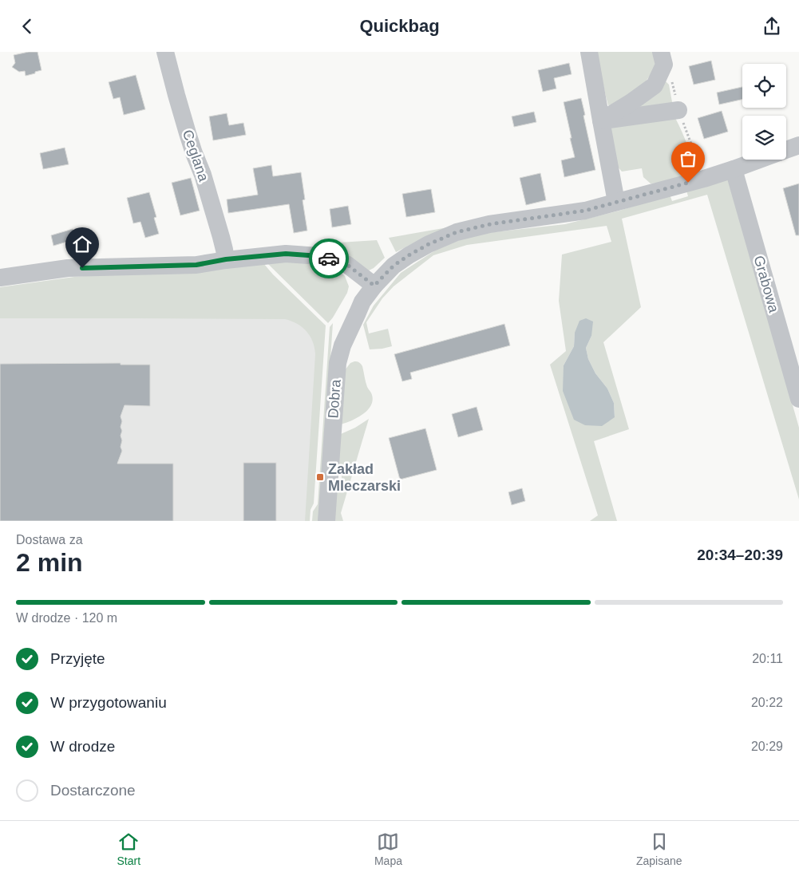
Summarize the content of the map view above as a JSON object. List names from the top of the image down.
{
  "streets": {
    "street": ["Ceglana", "Grabowa", "Dobra"]
  },
  "crossings": [
    ["Grabowa", "Dobra"]
  ],
  "places": {
    "transit": ["Zakład Mleczarski"]
  },
  "page": {
    "header": "Quickbag",
    "heading": ["2 min", "Dostawa za", "20:34–20:39"],
    "bar": "W drodze · 120 m",
    "list": [
      ["Przyjęte", "20:11"],
      ["W przygotowaniu", "20:22"],
      ["W drodze", "20:29"],
      "Dostarczone"
    ],
    "tabs": ["Start", "Mapa", "Zapisane"]
  }
}
